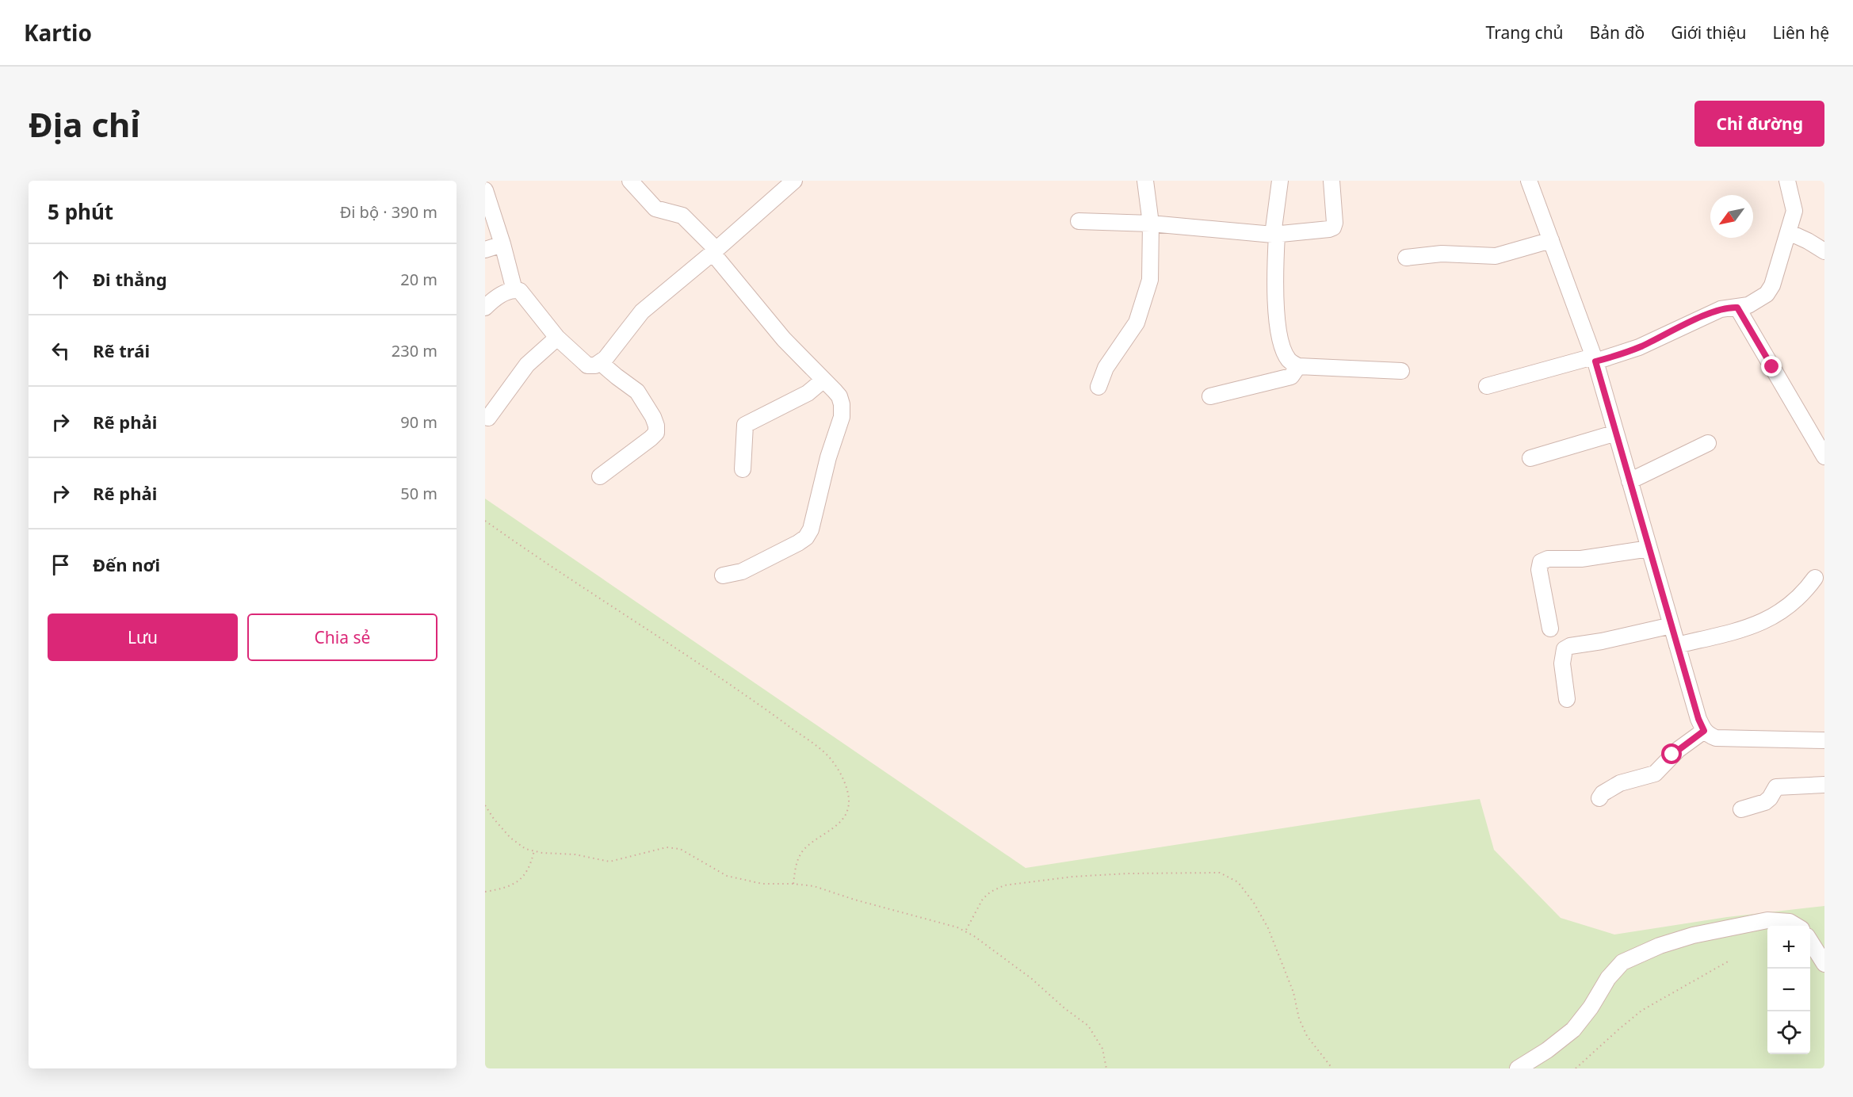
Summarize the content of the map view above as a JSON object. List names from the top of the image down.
{
  "north": "bottom left",
  "page": {
    "header": "Kartio",
    "nav": [
      "Trang chủ",
      "Bản đồ",
      "Giới thiệu",
      "Liên hệ"
    ],
    "buttons": [
      "Chỉ đường",
      ["Lưu", "Chia sẻ"]
    ],
    "title": "Địa chỉ",
    "heading": ["5 phút", "Đi bộ · 390 m"],
    "list": [
      ["Đi thẳng", "20 m"],
      ["Rẽ trái", "230 m"],
      ["Rẽ phải", "90 m"],
      ["Rẽ phải", "50 m"],
      "Đến nơi"
    ],
    "map_buttons": ["+", "−"]
  }
}
